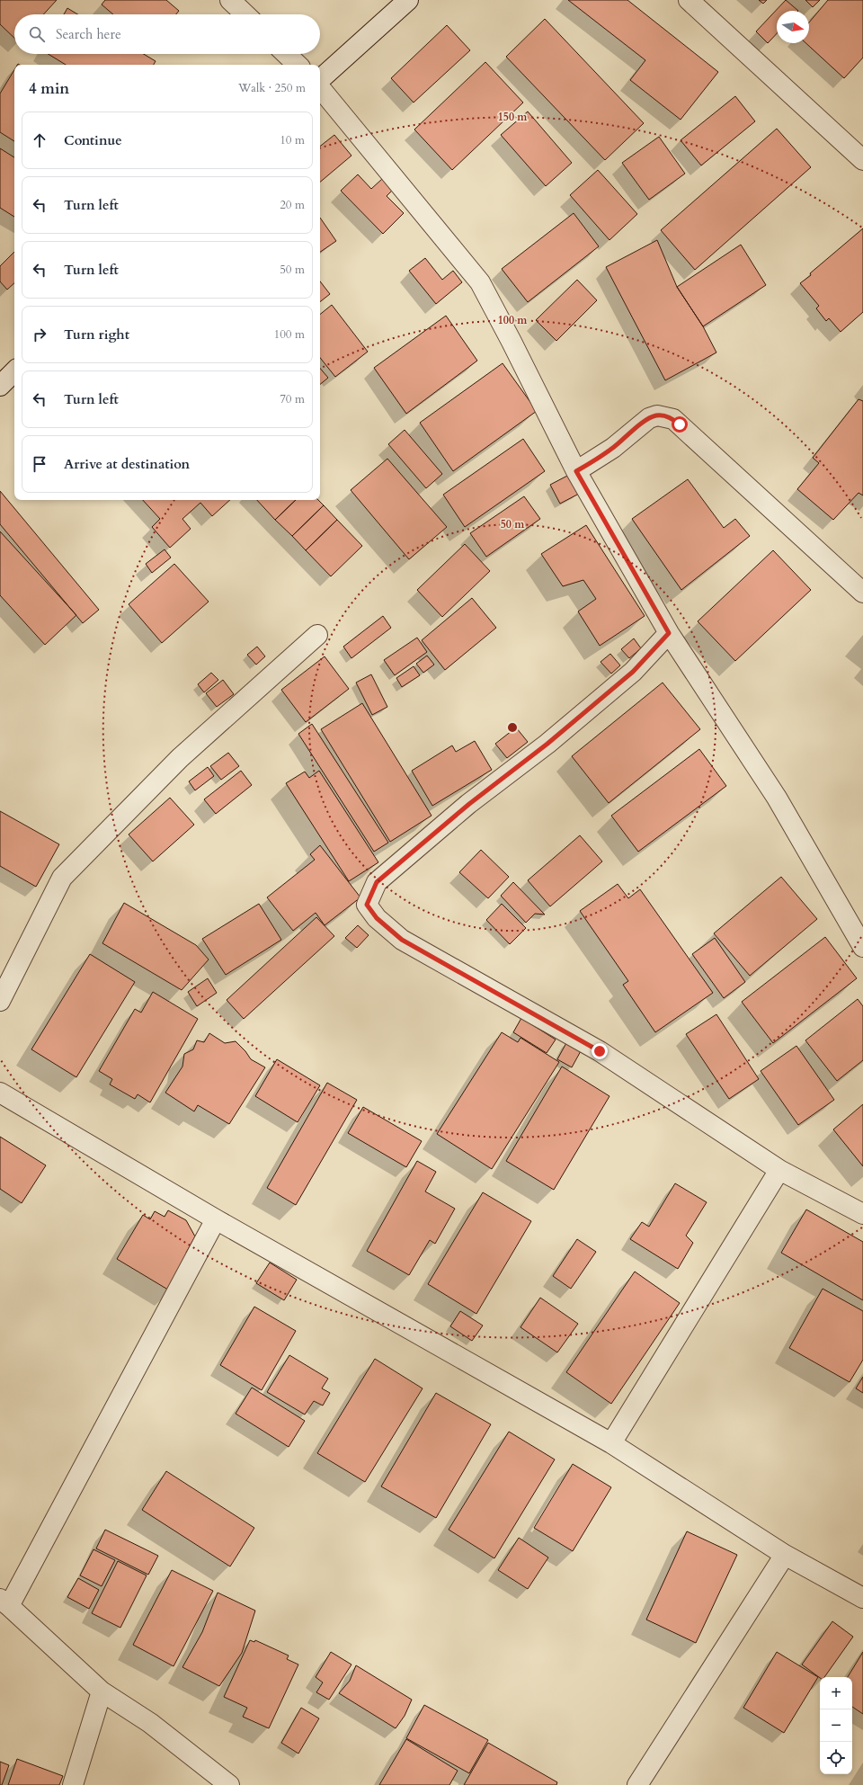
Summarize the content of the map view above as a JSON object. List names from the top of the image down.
{
  "north": "right",
  "page": {
    "search": "Search here",
    "heading": ["4 min", "Walk · 250 m"],
    "list": [
      ["Continue", "10 m"],
      ["Turn left", "20 m"],
      ["Turn left", "50 m"],
      ["Turn right", "100 m"],
      ["Turn left", "70 m"],
      "Arrive at destination"
    ],
    "map_buttons": ["+", "−"]
  },
  "rings": ["150 m", "100 m", "50 m"]
}
